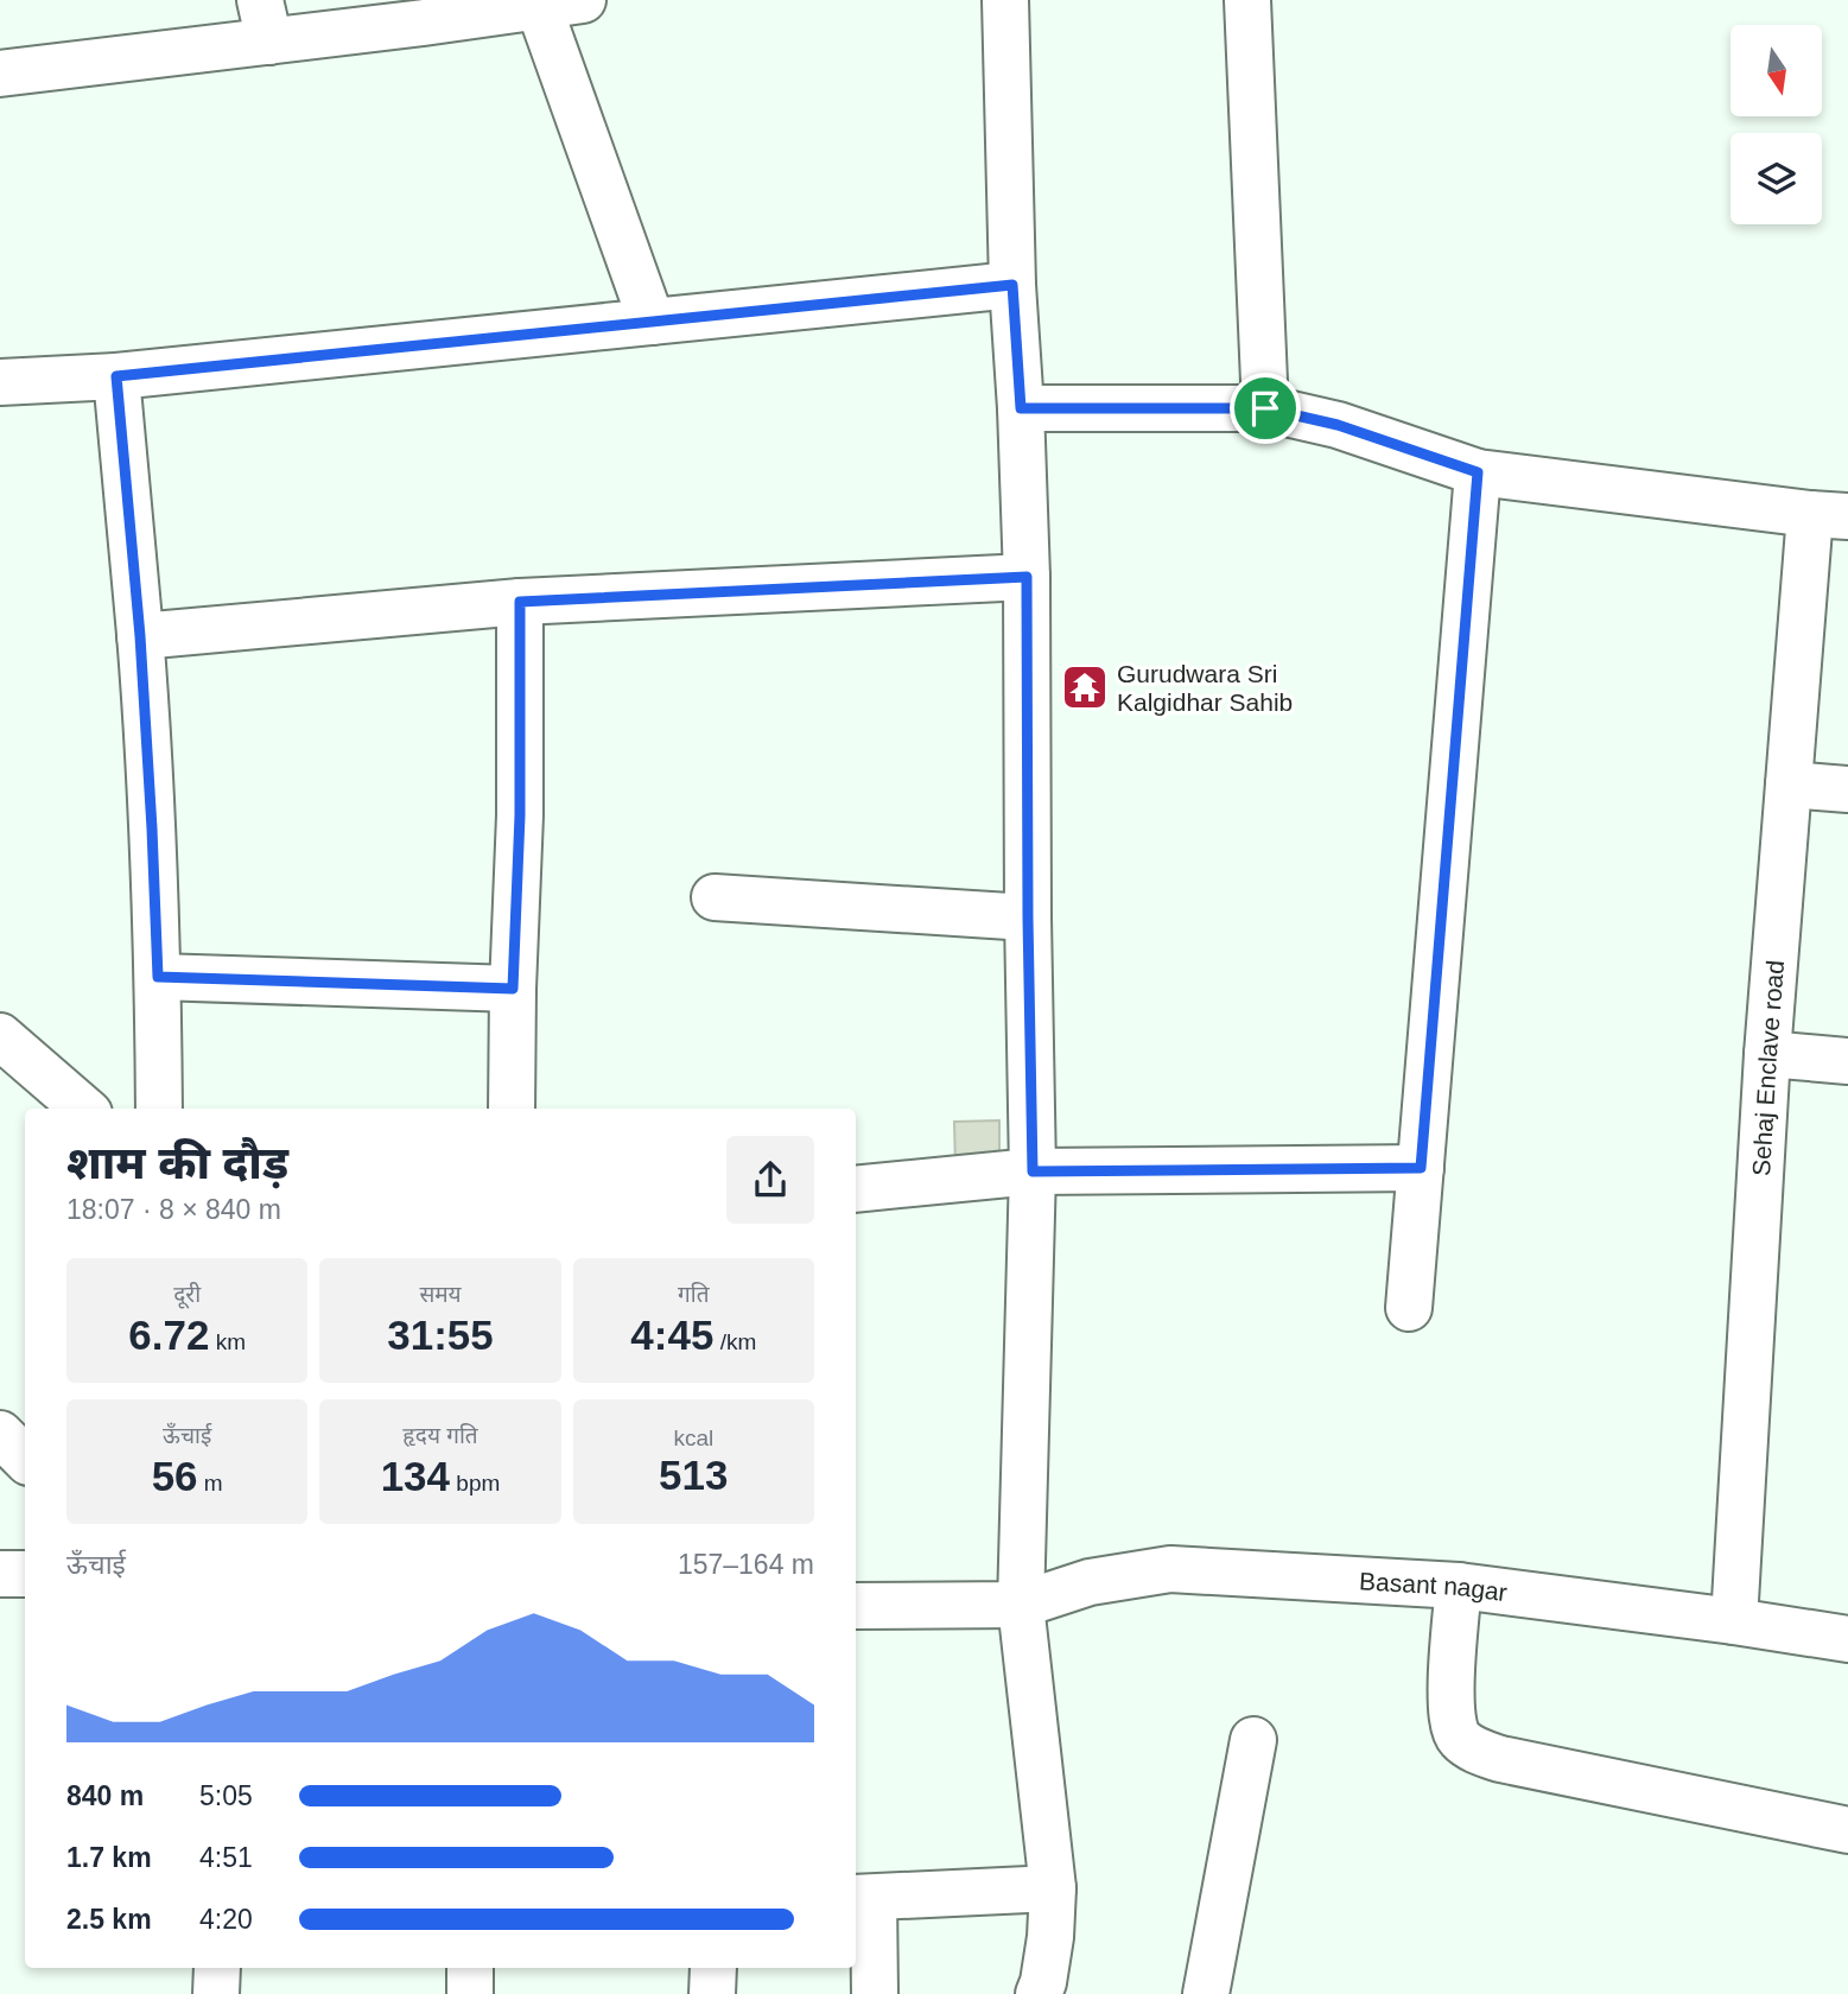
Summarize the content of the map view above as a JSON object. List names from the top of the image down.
{
  "streets": {
    "street": ["Sehaj Enclave road", "Basant nagar"]
  },
  "crossings": [
    ["Sehaj Enclave road", "Basant nagar"]
  ],
  "places": {
    "temple": ["Gurudwara Sri Kalgidhar Sahib"]
  },
  "north": "bottom",
  "page": {
    "heading": ["शाम की दौड़", "18:07 · 8 × 840 m"],
    "stats": [
      ["दूरी", "6.72 km"],
      ["समय", "31:55"],
      ["गति", "4:45 /km"],
      ["ऊँचाई", "56 m"],
      ["हृदय गति", "134 bpm"],
      ["kcal", "513"]
    ],
    "chart": ["ऊँचाई", "157–164 m"],
    "list": [
      {
        "name": "840 m",
        "note": "5:05"
      },
      {
        "name": "1.7 km",
        "note": "4:51"
      },
      {
        "name": "2.5 km",
        "note": "4:20"
      }
    ]
  }
}
